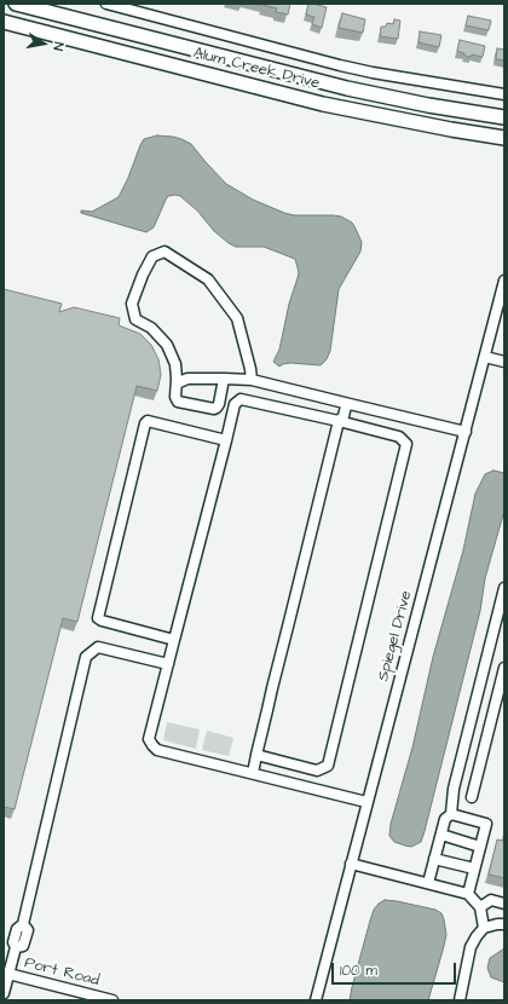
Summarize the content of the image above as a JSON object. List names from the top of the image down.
{
  "streets": {
    "main road": ["Alum Creek Drive"],
    "street": ["Spiegel Drive", "Port Road"]
  },
  "scale_bar": "100 m",
  "north": "right"
}
